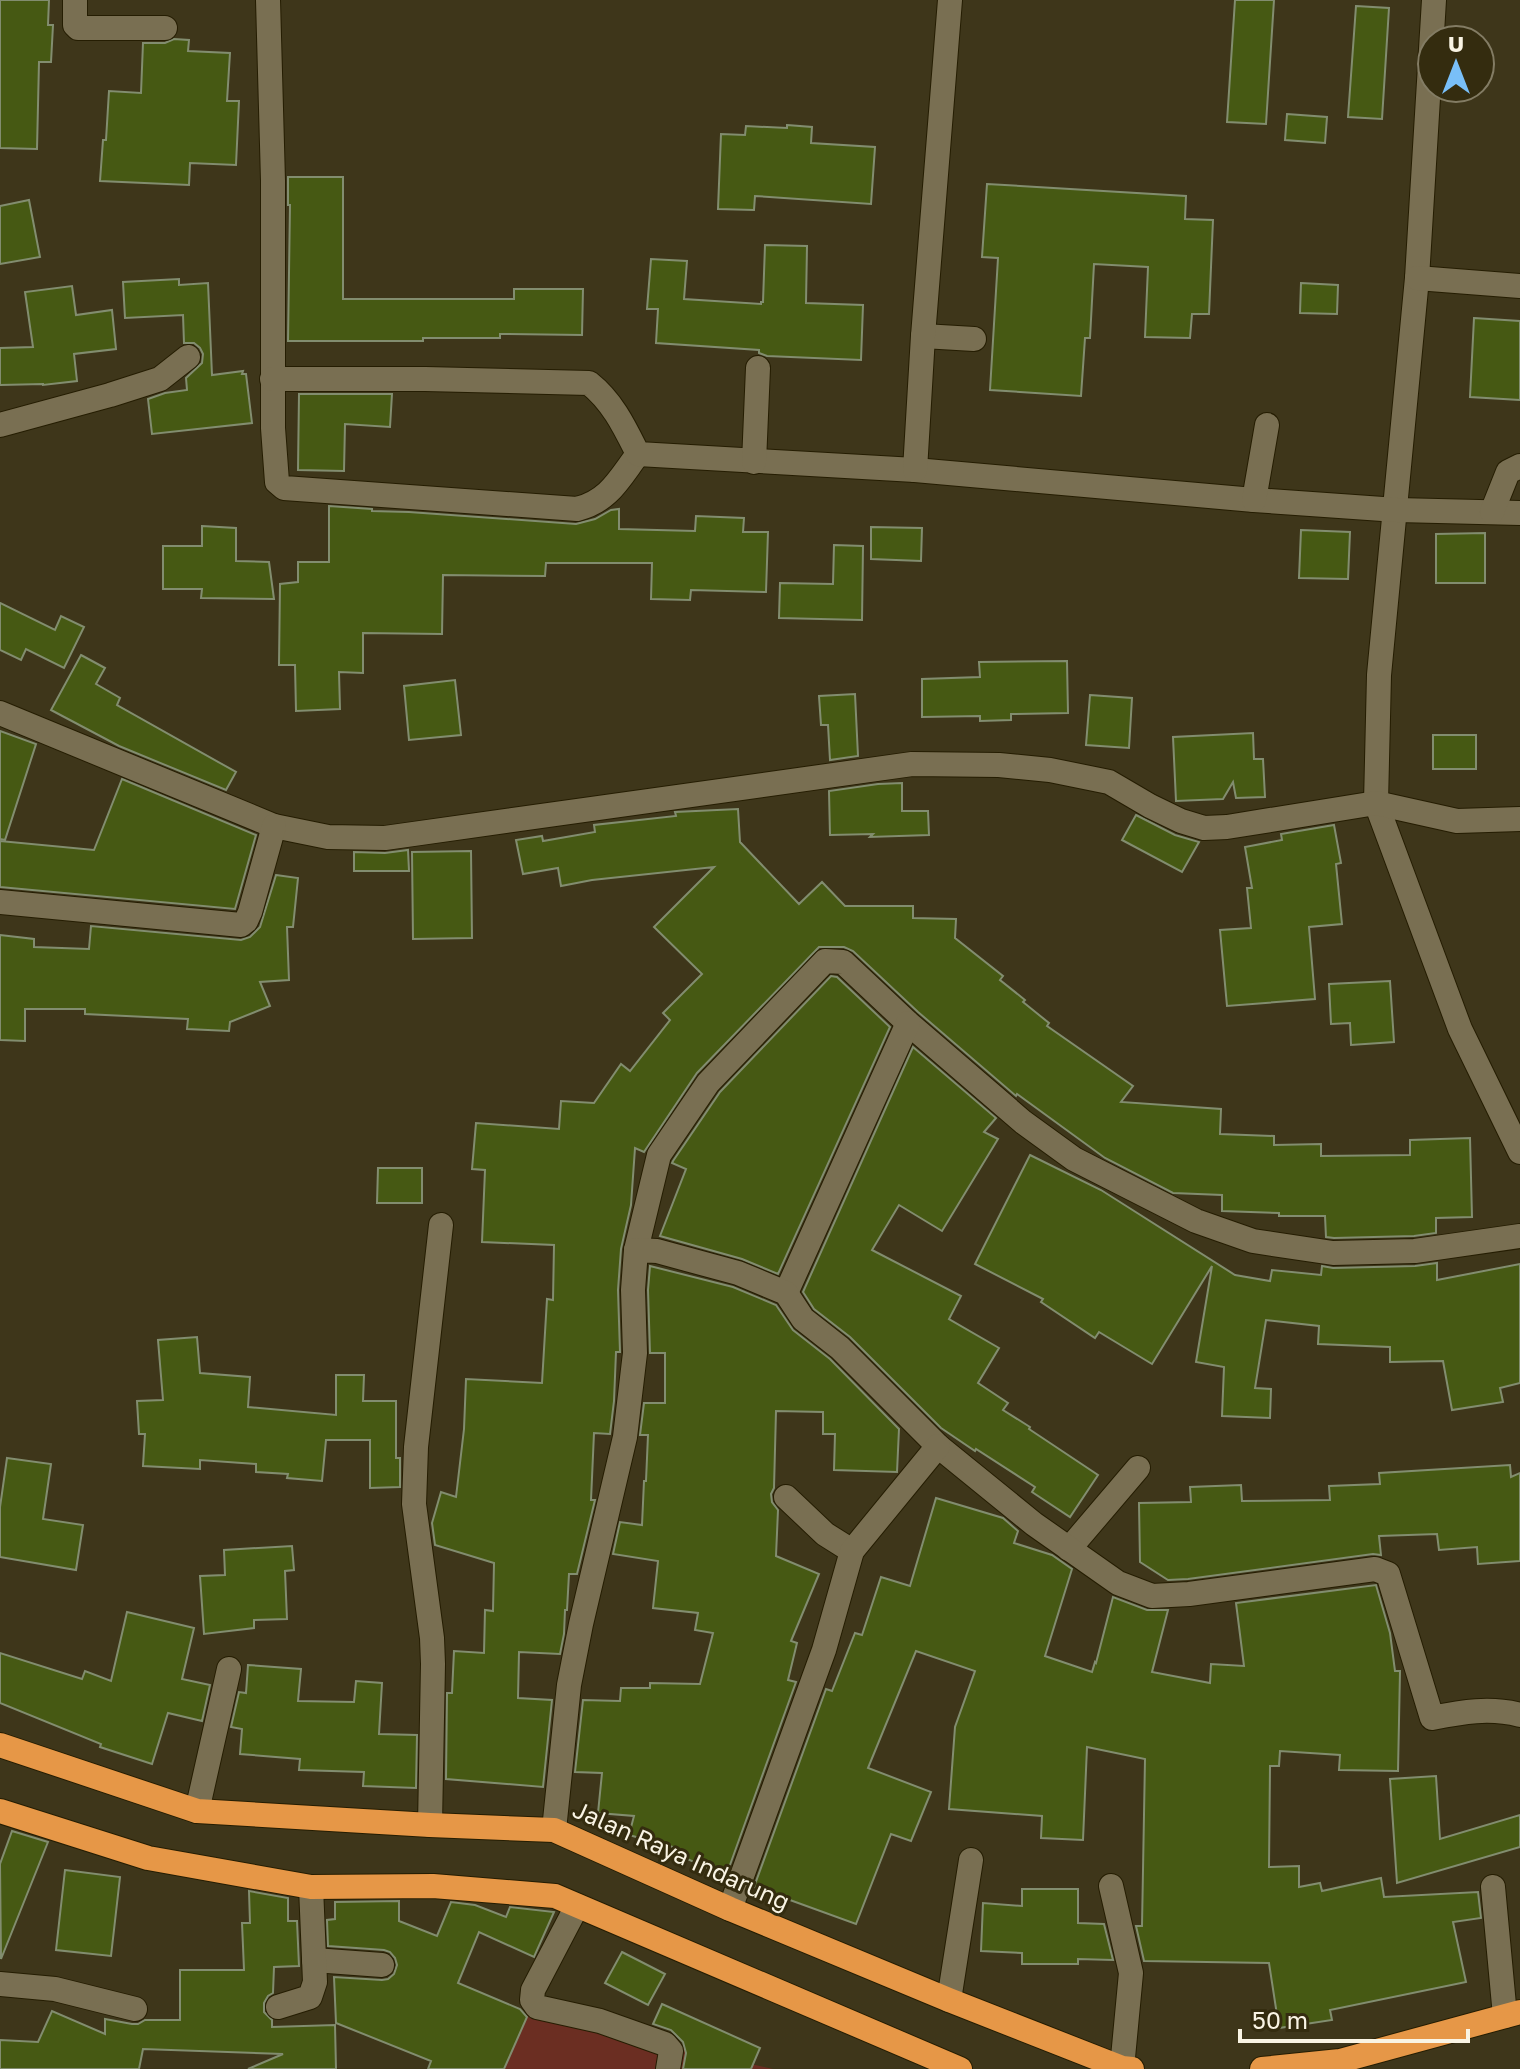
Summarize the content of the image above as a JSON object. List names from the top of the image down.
{
  "streets": {
    "highway": ["Jalan Raya Indarung"]
  },
  "scale_bar": "50 m",
  "north": "top"
}
